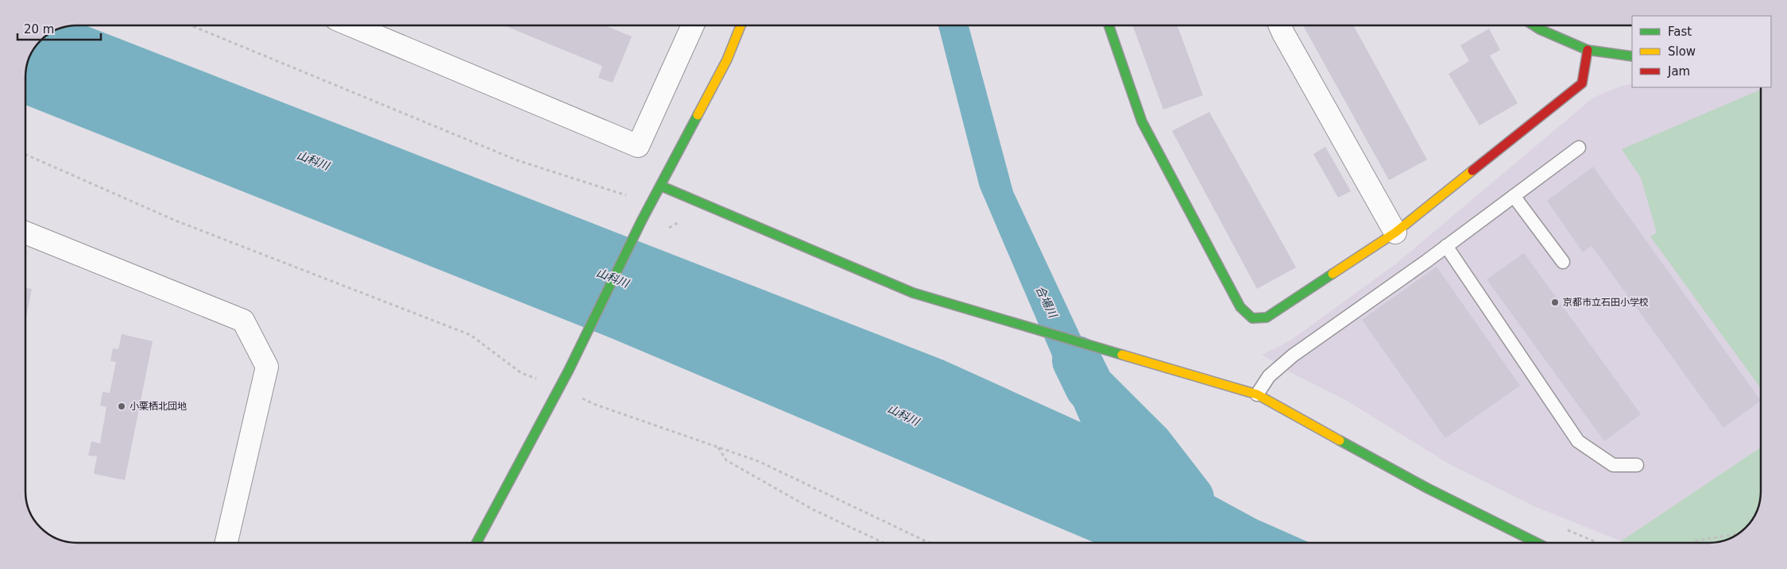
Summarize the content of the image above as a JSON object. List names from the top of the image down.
{
  "water": ["山科川", "合場川"],
  "places": ["京都市立石田小学校", "小栗栖北団地"],
  "legend": ["Fast", "Slow", "Jam"],
  "scale_bar": "20 m"
}
